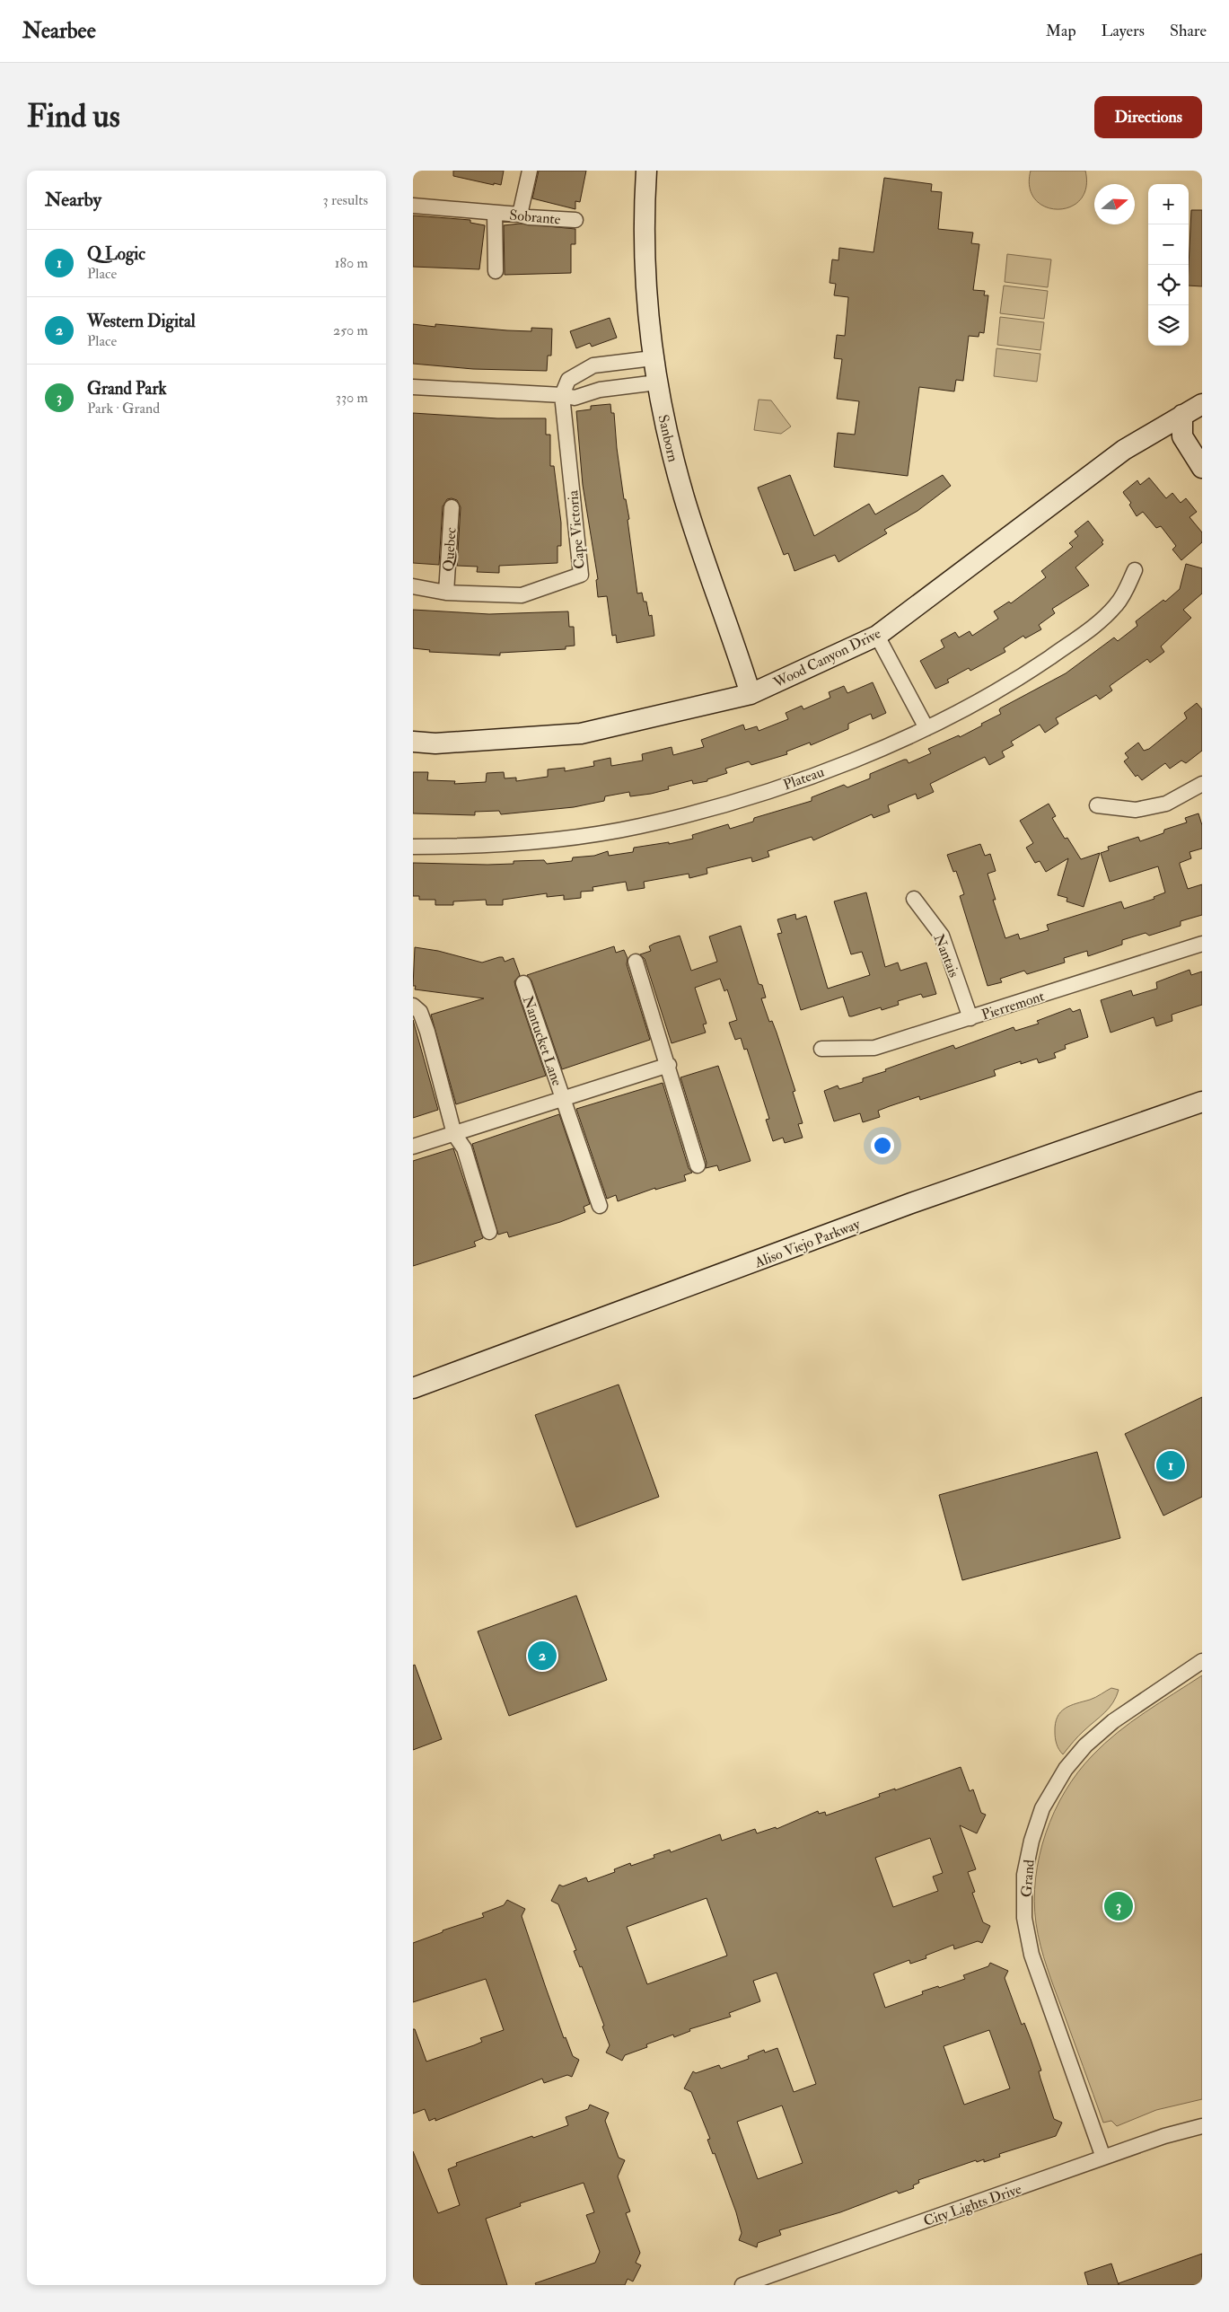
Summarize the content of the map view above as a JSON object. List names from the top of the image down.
{
  "streets": {
    "street": [
      "Sobrante",
      "Sanborn",
      "Cape Victoria",
      "Quebec",
      "Wood Canyon Drive",
      "Plateau",
      "Nantais",
      "Pierremont",
      "Nantucket Lane",
      "Aliso Viejo Parkway",
      "Grand",
      "City Lights Drive"
    ]
  },
  "crossings": [
    ["Sanborn", "Wood Canyon Drive"],
    ["Cape Victoria", "Quebec"],
    ["Nantais", "Pierremont"],
    ["Grand", "City Lights Drive"]
  ],
  "north": "right",
  "page": {
    "header": "Nearbee",
    "nav": ["Map", "Layers", "Share"],
    "buttons": "Directions",
    "title": "Find us",
    "heading": ["Nearby", "3 results"],
    "map_buttons": ["+", "−"],
    "list": [
      {
        "mark": "1",
        "name": "Q Logic",
        "note": "Place",
        "value": "180 m"
      },
      {
        "mark": "2",
        "name": "Western Digital",
        "note": "Place",
        "value": "250 m"
      },
      {
        "mark": "3",
        "name": "Grand Park",
        "note": "Park · Grand",
        "value": "330 m"
      }
    ],
    "pins": ["1", "2", "3"]
  }
}
